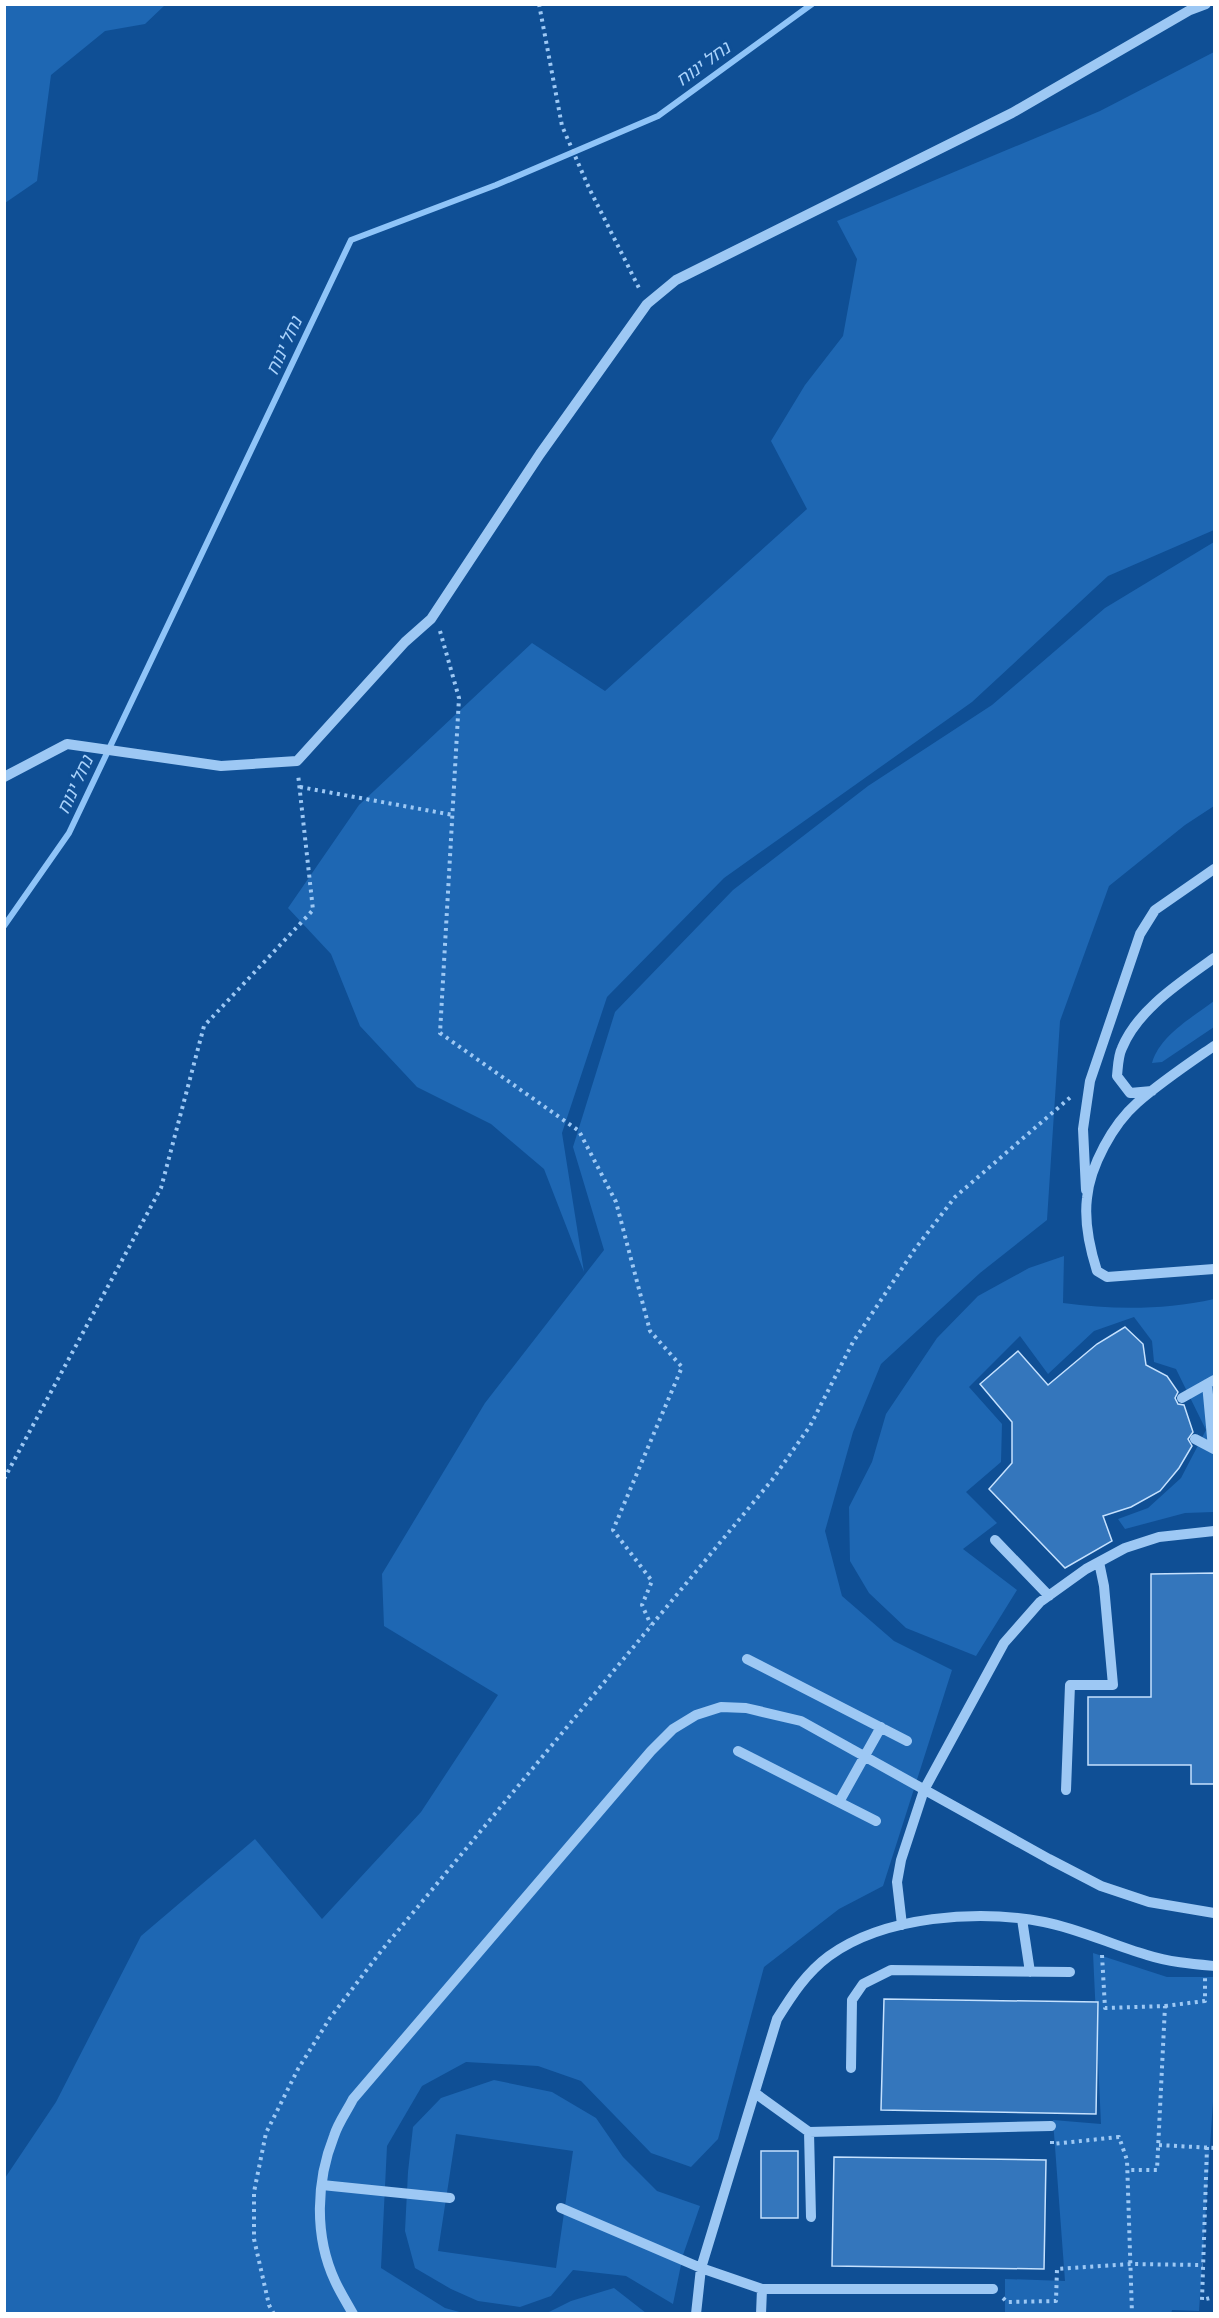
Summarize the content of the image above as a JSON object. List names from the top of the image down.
{
  "water": ["נחל ינוח"]
}
